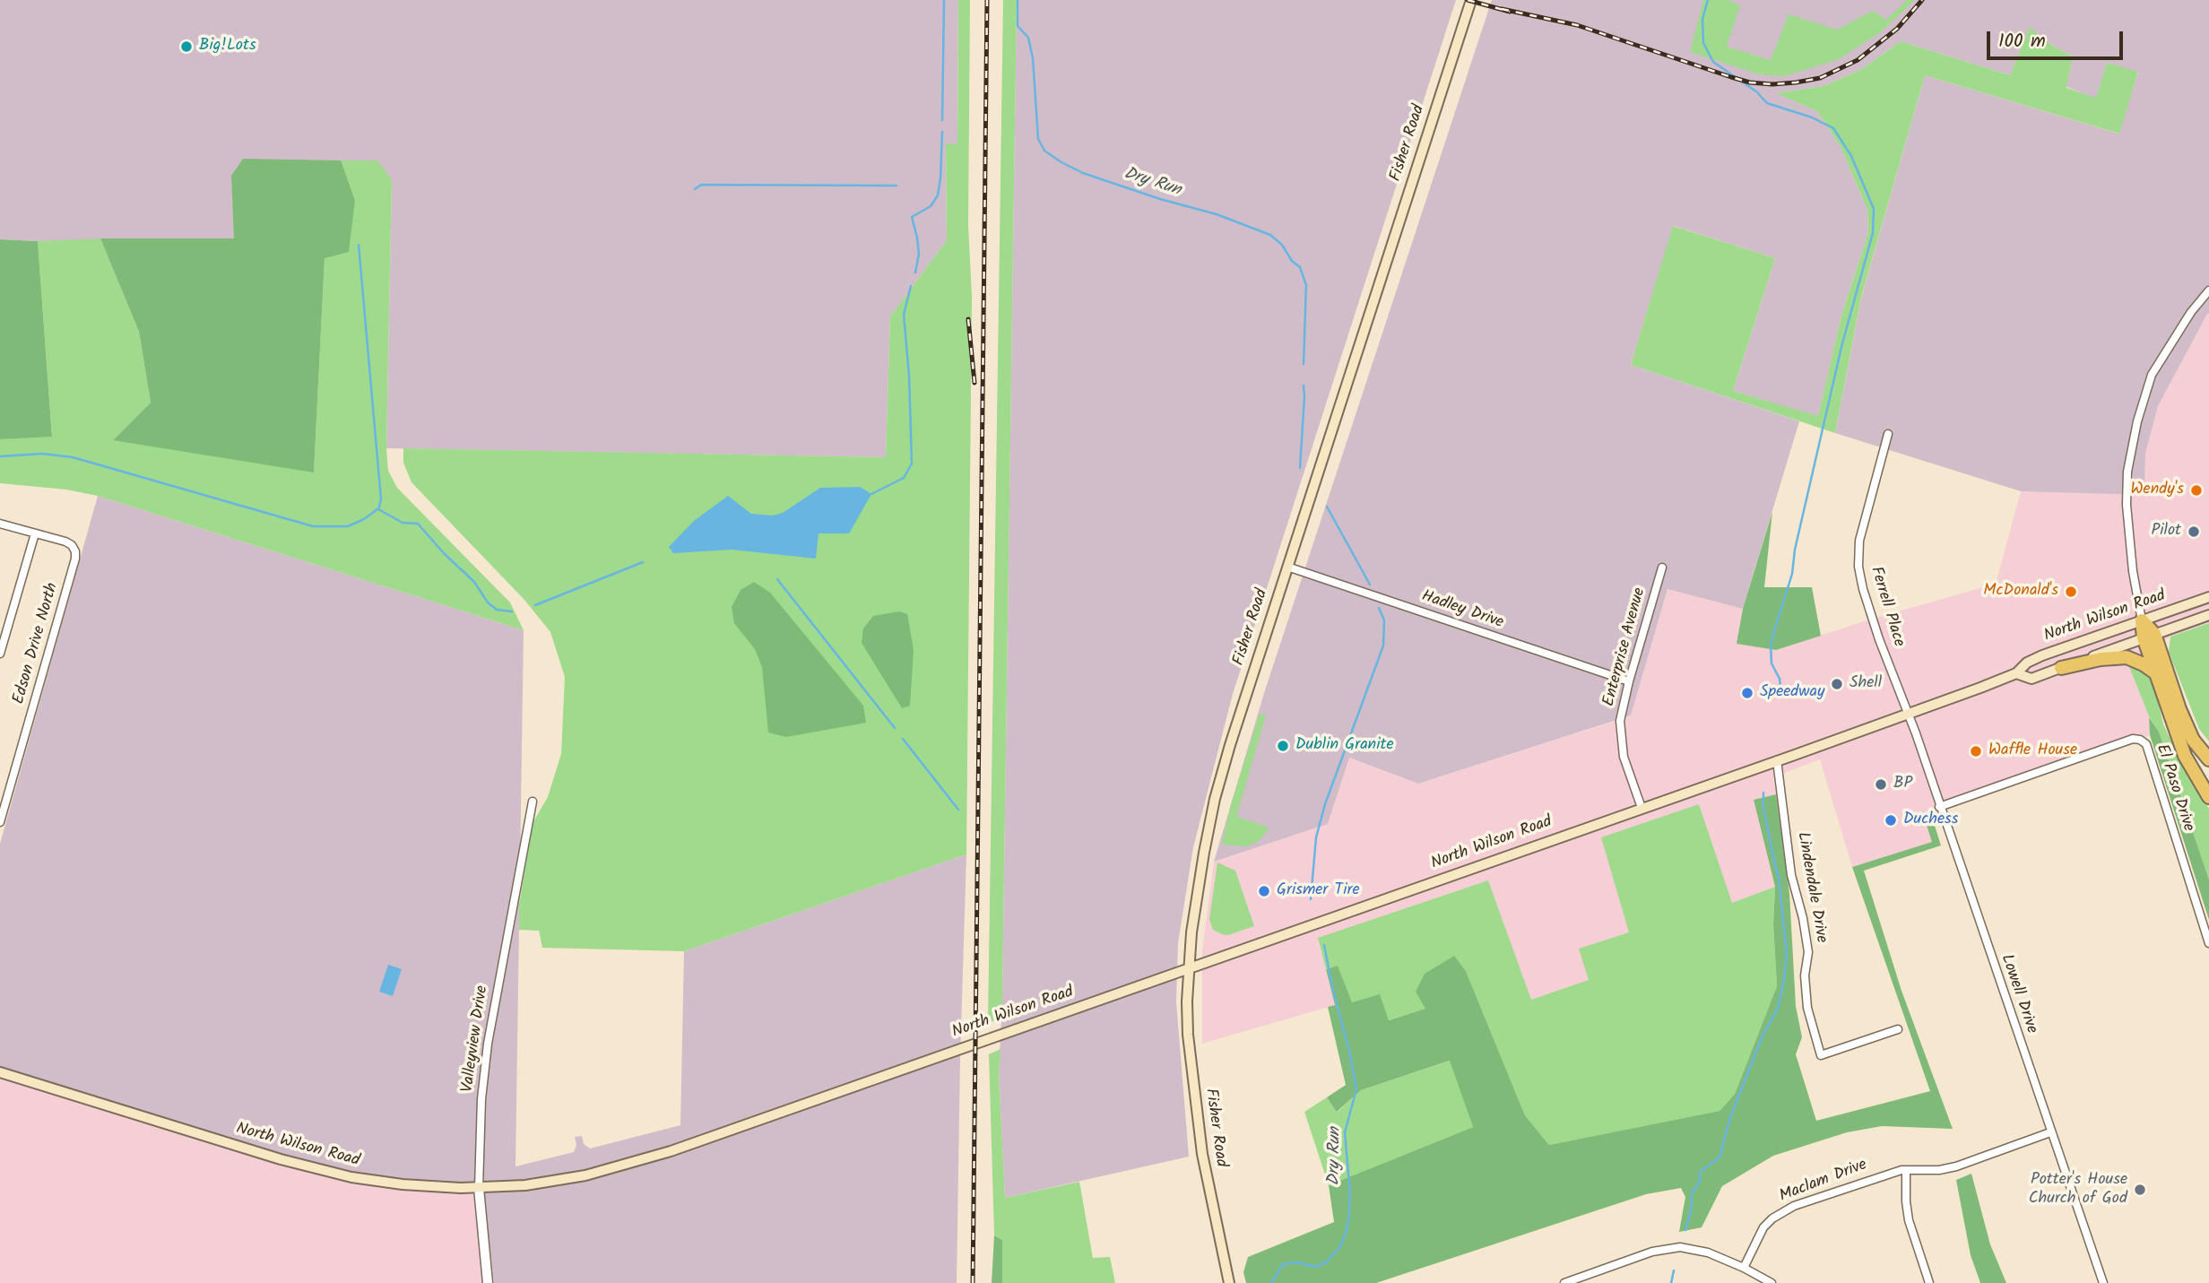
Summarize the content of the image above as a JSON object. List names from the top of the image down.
{
  "streets": {
    "main road": ["Fisher Road", "North Wilson Road"],
    "street": [
      "Ferrell Place",
      "Hadley Drive",
      "Edson Drive North",
      "Enterprise Avenue",
      "El Paso Drive",
      "Lindendale Drive",
      "Lowell Drive",
      "Valleyview Drive",
      "Maclam Drive"
    ]
  },
  "crossings": [
    ["Fisher Road", "Hadley Drive"],
    ["Fisher Road", "North Wilson Road"],
    ["Ferrell Place", "North Wilson Road"],
    ["Ferrell Place", "Lowell Drive"],
    ["Hadley Drive", "Enterprise Avenue"],
    ["North Wilson Road", "Enterprise Avenue"],
    ["North Wilson Road", "Lindendale Drive"],
    ["North Wilson Road", "Lowell Drive"],
    ["North Wilson Road", "Valleyview Drive"],
    ["El Paso Drive", "Lowell Drive"],
    ["Lowell Drive", "Maclam Drive"]
  ],
  "water": ["Dry Run"],
  "places": [
    "Big!Lots",
    "Wendy's",
    "Pilot",
    "McDonald's",
    "Shell",
    "Speedway",
    "Dublin Granite",
    "Waffle House",
    "BP",
    "Duchess",
    "Grismer Tire",
    "Potter's House Church of God"
  ],
  "scale_bar": "100 m"
}
